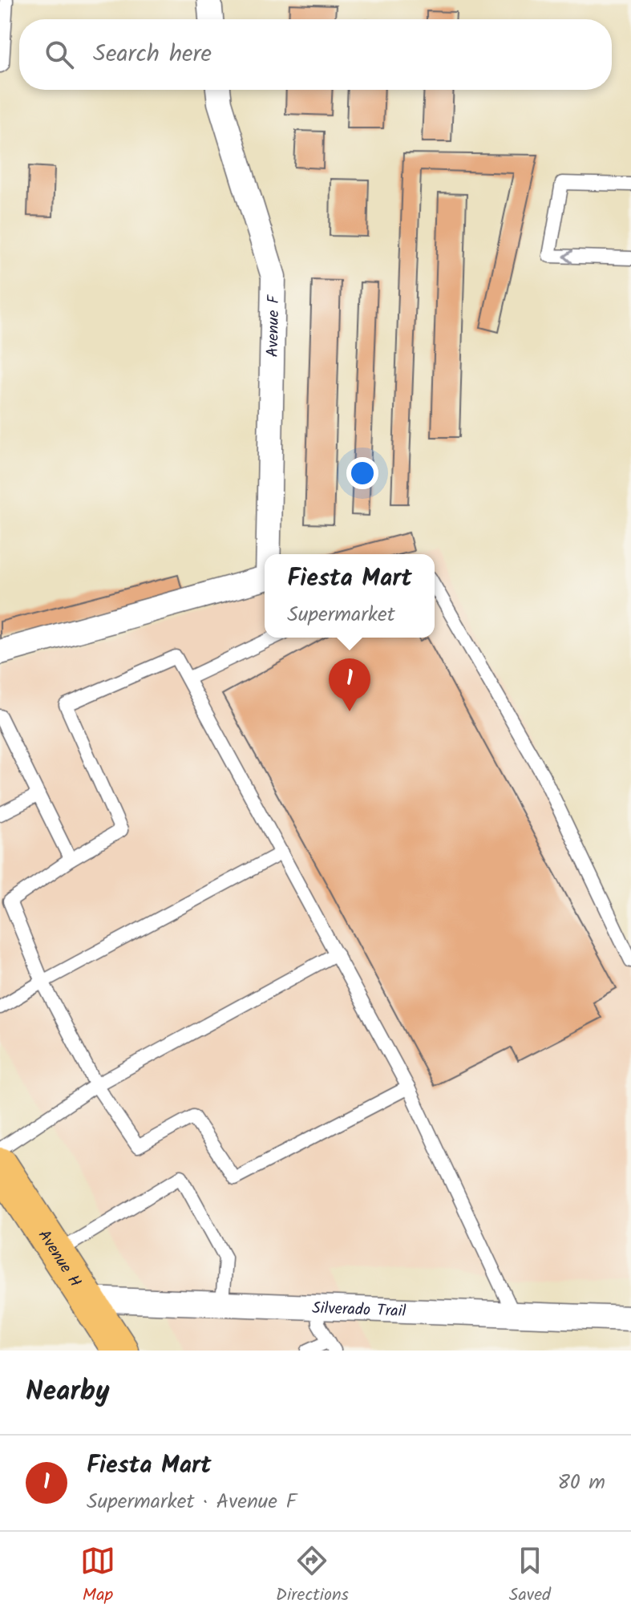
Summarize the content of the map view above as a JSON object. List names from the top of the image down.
{
  "streets": {
    "main road": ["Avenue H"],
    "street": ["Avenue F", "Silverado Trail"]
  },
  "crossings": [
    ["Avenue H", "Silverado Trail"]
  ],
  "page": {
    "search": "Search here",
    "popup": ["Fiesta Mart", "Supermarket"],
    "pins": "1",
    "heading": "Nearby",
    "list": [
      {
        "mark": "1",
        "name": "Fiesta Mart",
        "note": "Supermarket · Avenue F",
        "value": "80 m"
      }
    ],
    "nav": ["Map", "Directions", "Saved"]
  }
}
